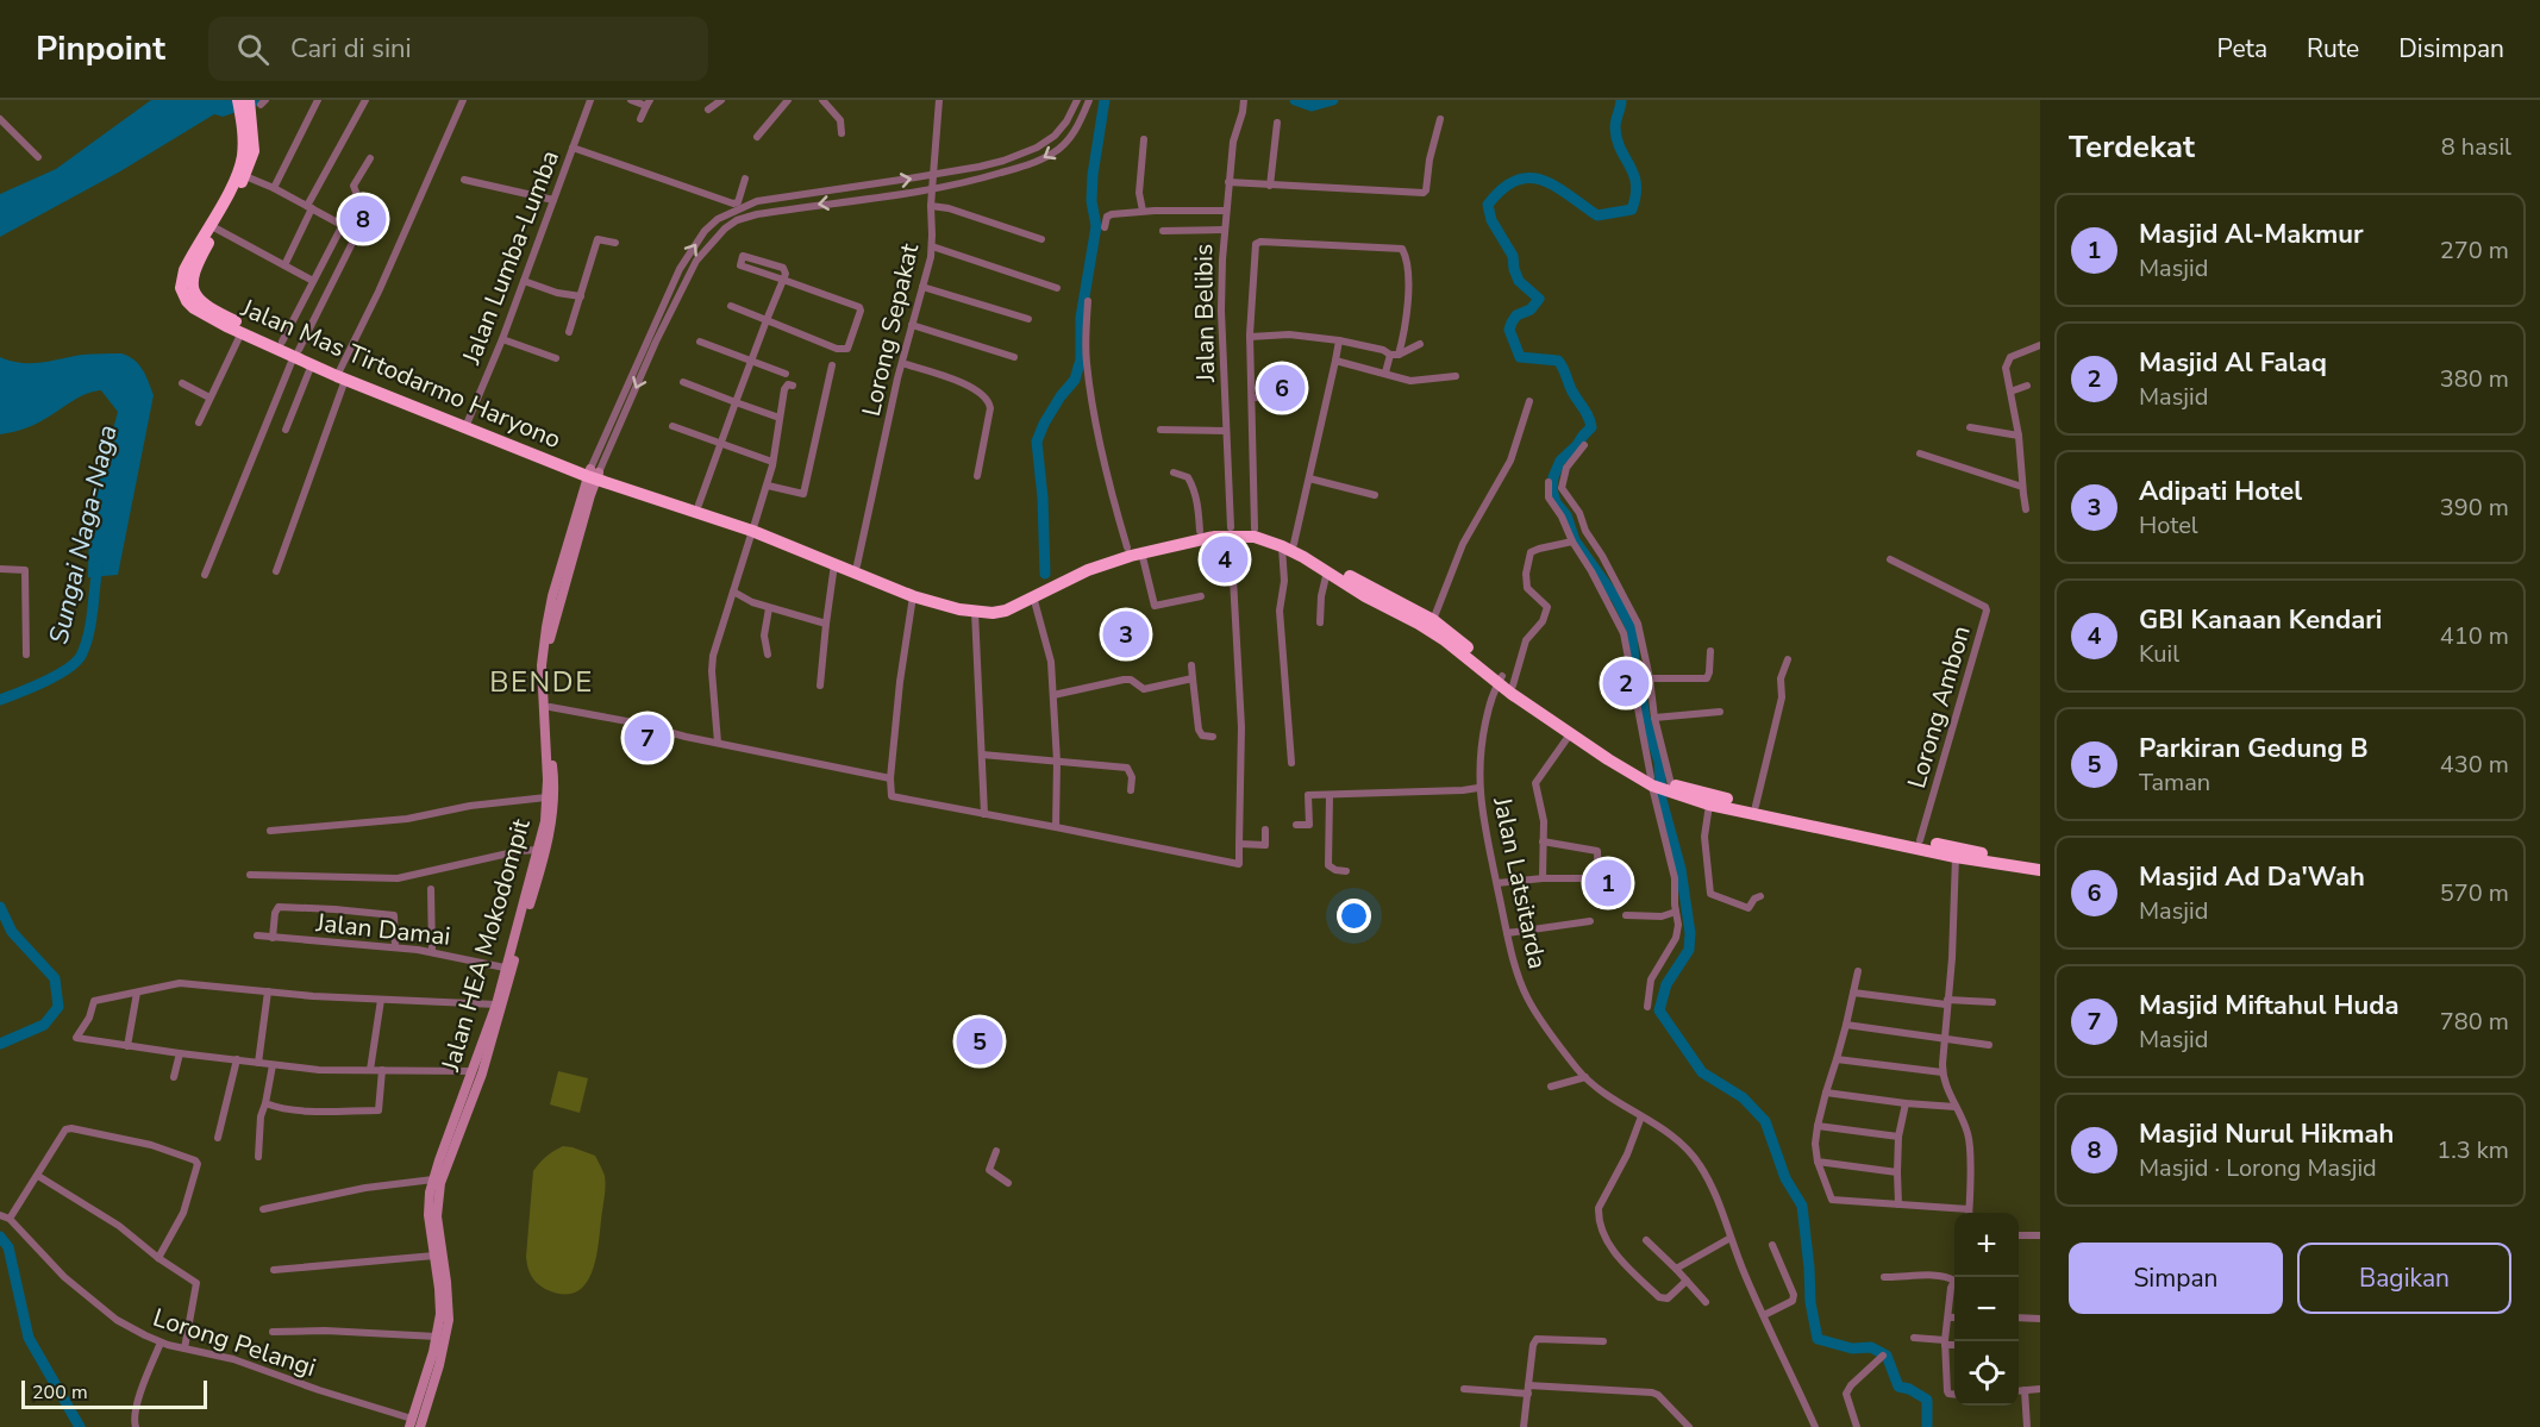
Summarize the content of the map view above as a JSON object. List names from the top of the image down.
{
  "streets": {
    "highway": ["Jalan Mas Tirtodarmo Haryono"],
    "street": [
      "Jalan Lumba-Lumba",
      "Jalan Belibis",
      "Lorong Sepakat",
      "Lorong Ambon",
      "Jalan Latsitarda",
      "Jalan Damai",
      "Jalan HEA Mokodompit",
      "Lorong Pelangi"
    ]
  },
  "crossings": [
    ["Jalan Lumba-Lumba", "Jalan Mas Tirtodarmo Haryono"],
    ["Jalan Mas Tirtodarmo Haryono", "Jalan HEA Mokodompit"],
    ["Jalan Damai", "Jalan HEA Mokodompit"],
    ["Jalan HEA Mokodompit", "Lorong Pelangi"]
  ],
  "districts": ["BENDE"],
  "water": ["Sungai Naga-Naga"],
  "scale_bar": "200 m",
  "page": {
    "header": "Pinpoint",
    "search": "Cari di sini",
    "nav": ["Peta", "Rute", "Disimpan"],
    "heading": ["Terdekat", "8 hasil"],
    "pins": [
      "8",
      "6",
      "4",
      "3",
      "2",
      "7",
      "1",
      "5"
    ],
    "list": [
      {
        "mark": "1",
        "name": "Masjid Al-Makmur",
        "note": "Masjid",
        "value": "270 m"
      },
      {
        "mark": "2",
        "name": "Masjid Al Falaq",
        "note": "Masjid",
        "value": "380 m"
      },
      {
        "mark": "3",
        "name": "Adipati Hotel",
        "note": "Hotel",
        "value": "390 m"
      },
      {
        "mark": "4",
        "name": "GBI Kanaan Kendari",
        "note": "Kuil",
        "value": "410 m"
      },
      {
        "mark": "5",
        "name": "Parkiran Gedung B",
        "note": "Taman",
        "value": "430 m"
      },
      {
        "mark": "6",
        "name": "Masjid Ad Da'Wah",
        "note": "Masjid",
        "value": "570 m"
      },
      {
        "mark": "7",
        "name": "Masjid Miftahul Huda",
        "note": "Masjid",
        "value": "780 m"
      },
      {
        "mark": "8",
        "name": "Masjid Nurul Hikmah",
        "note": "Masjid · Lorong Masjid",
        "value": "1.3 km"
      }
    ],
    "map_buttons": ["+", "−"],
    "buttons": ["Simpan", "Bagikan"],
    "scale": "200 m"
  }
}
